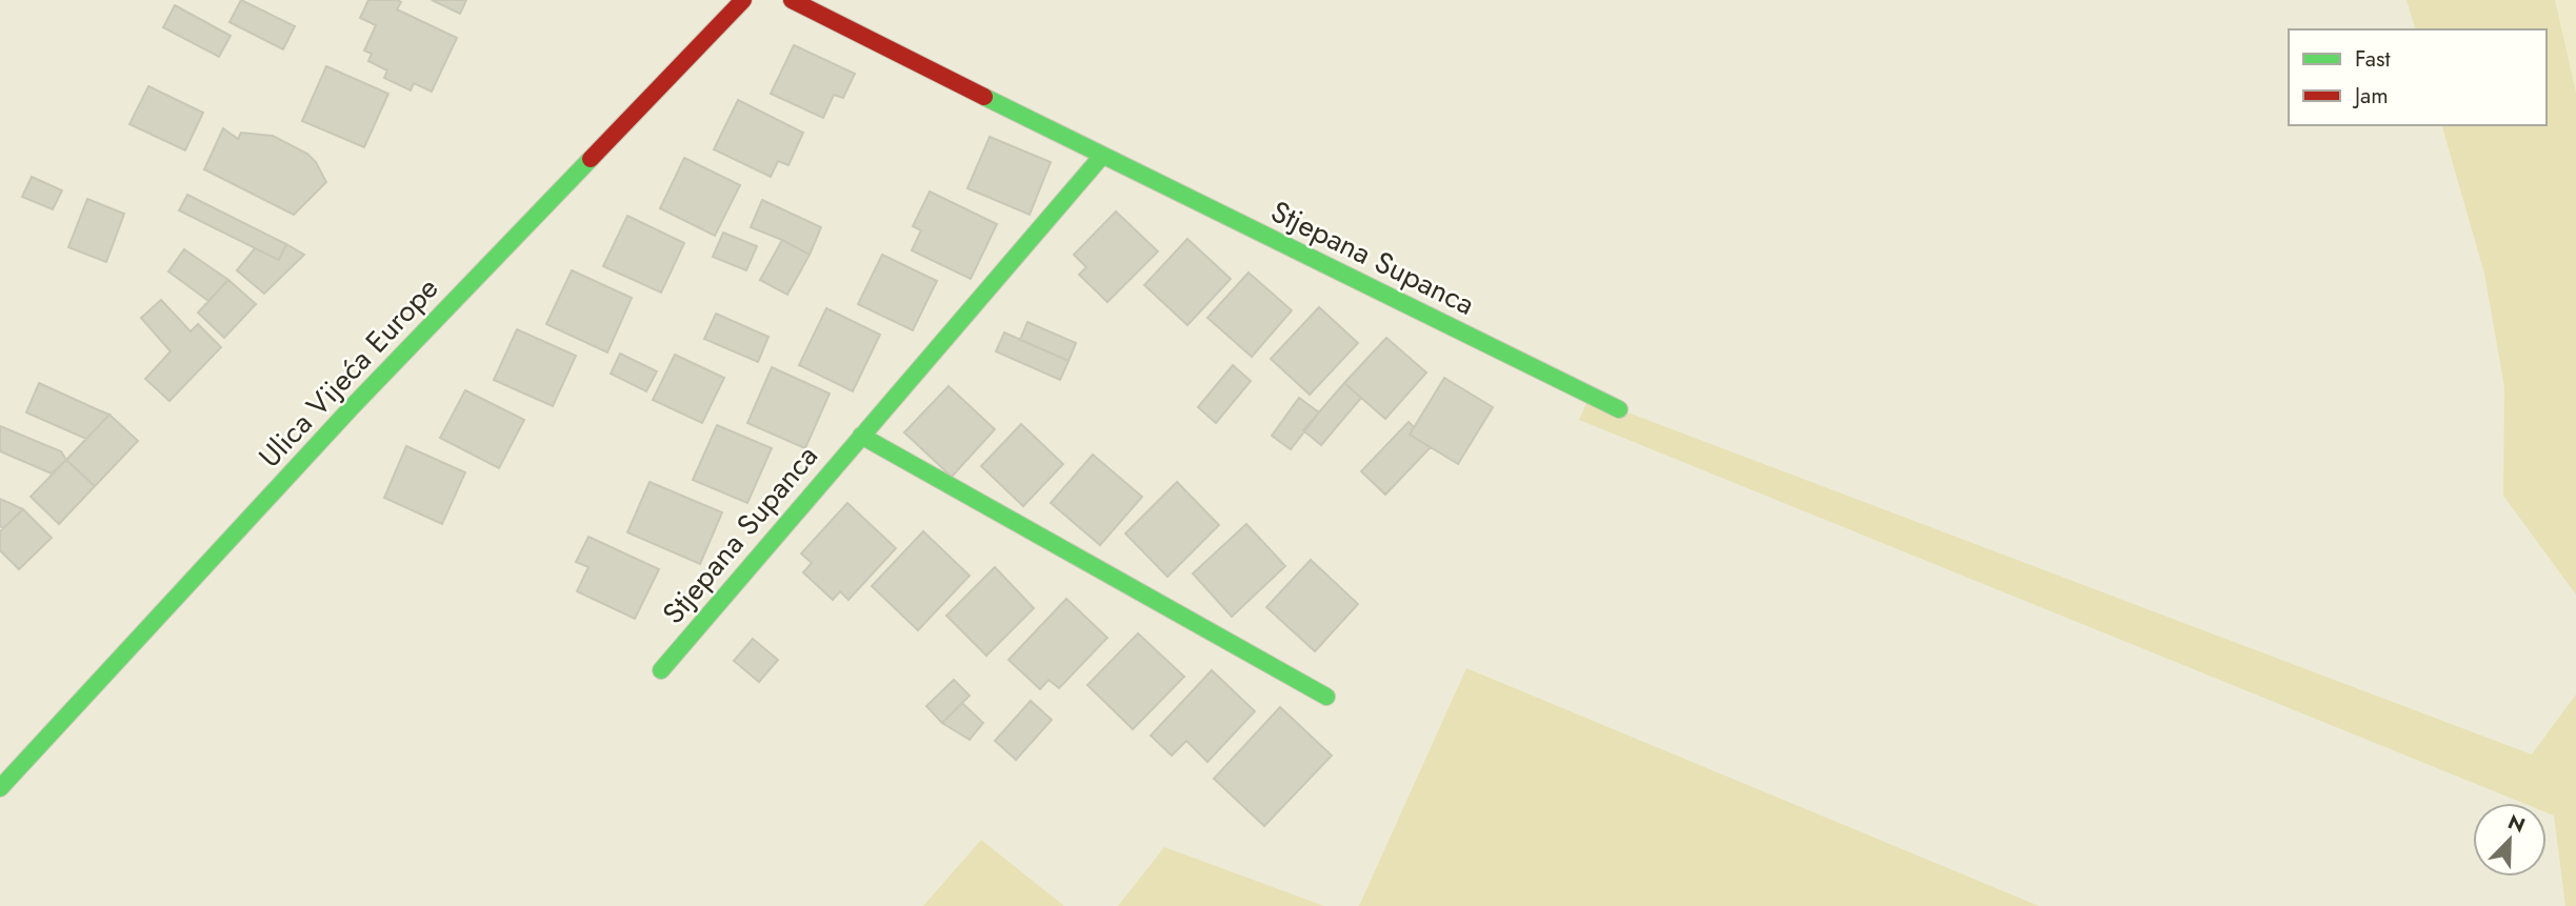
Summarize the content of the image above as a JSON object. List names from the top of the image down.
{
  "streets": {
    "street": ["Stjepana Supanca", "Ulica Vijeća Europe"]
  },
  "legend": ["Fast", "Jam"],
  "north": "top right"
}
